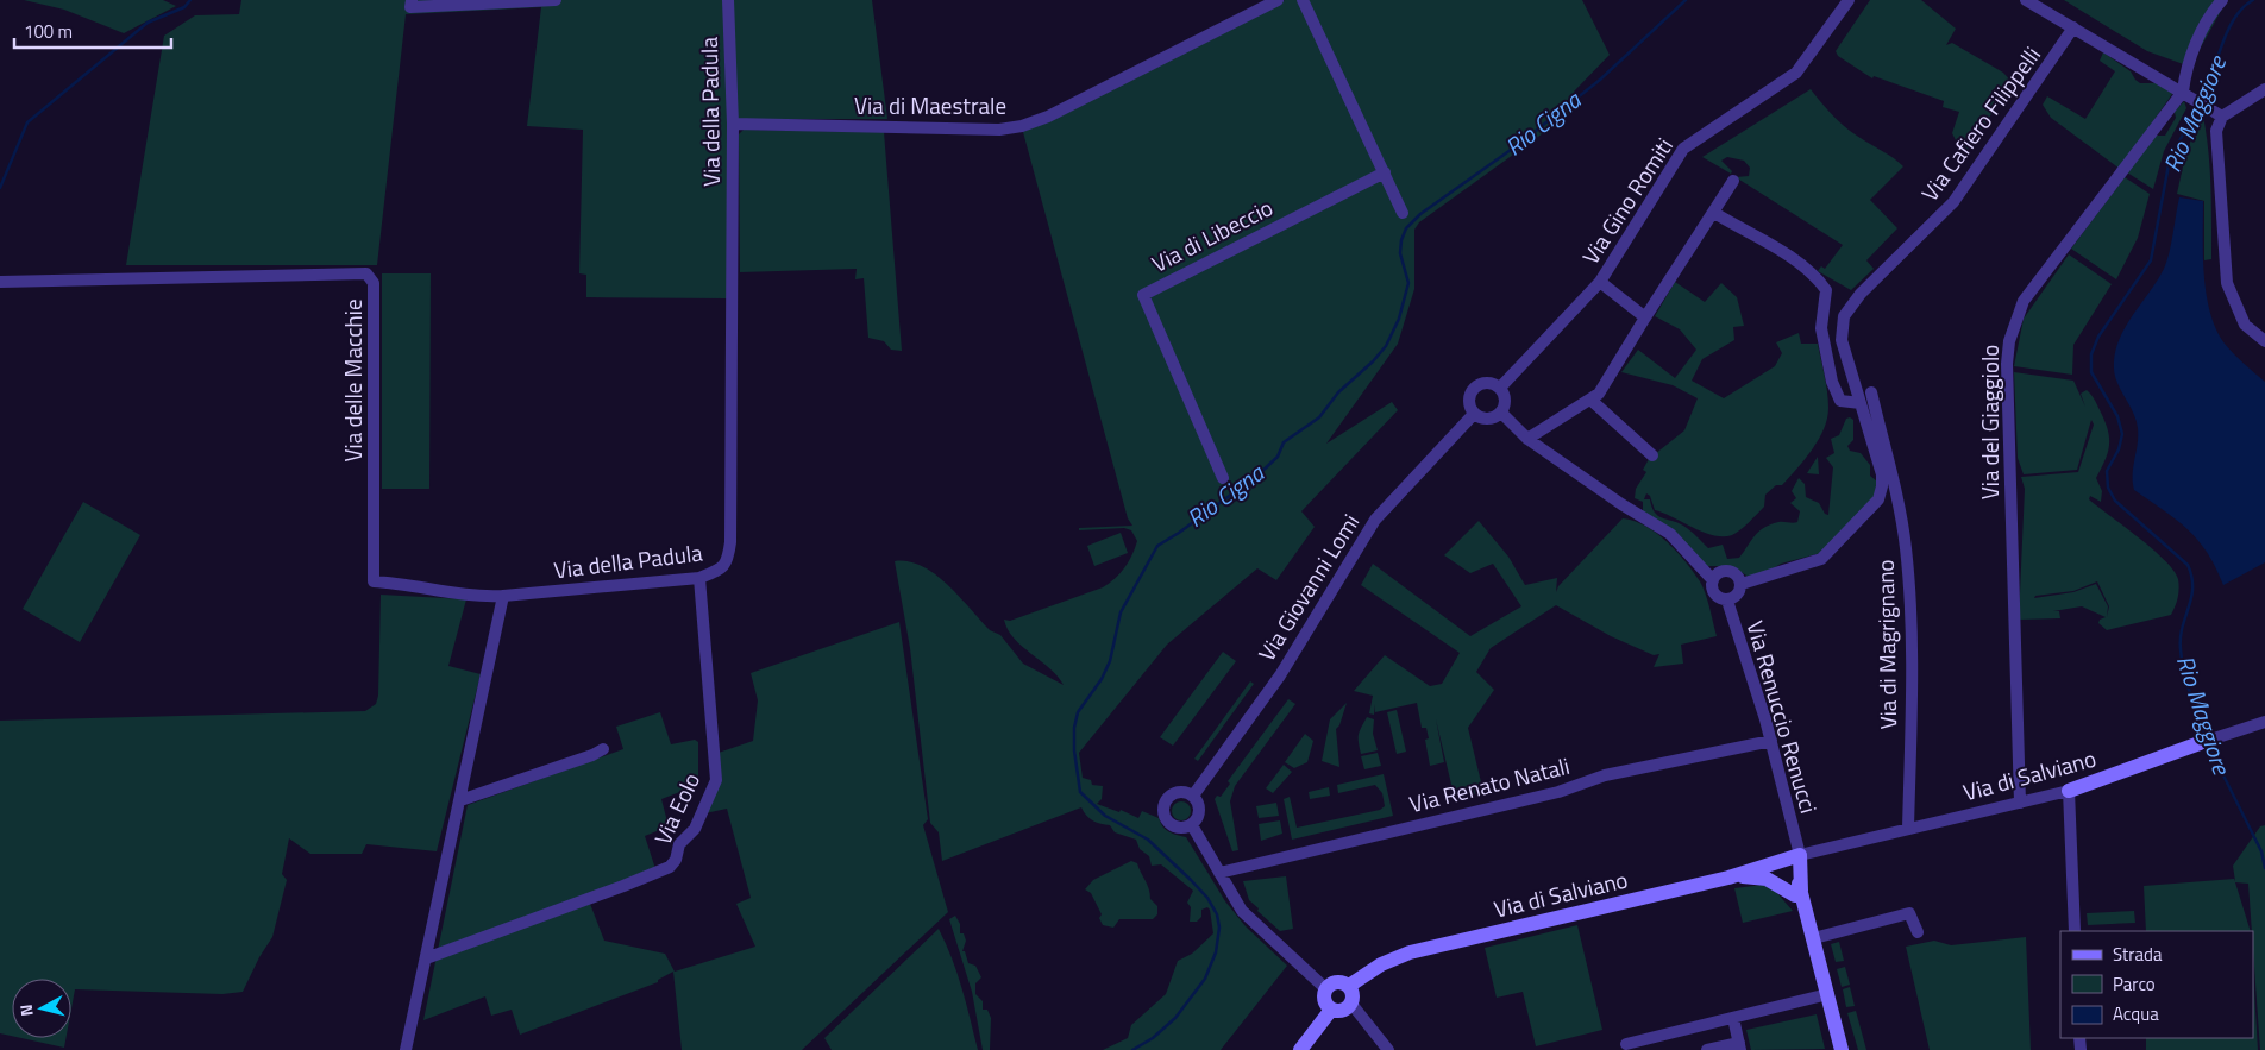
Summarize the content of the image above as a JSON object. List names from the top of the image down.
{
  "streets": {
    "street": [
      "Via di Maestrale",
      "Via della Padula",
      "Via Cafiero Filippelli",
      "Via Gino Romiti",
      "Via di Libeccio",
      "Via delle Macchie",
      "Via del Giaggiolo",
      "Via Giovanni Lomi",
      "Via di Magrignano",
      "Via Renuccio Renucci",
      "Via di Salviano",
      "Via Renato Natali",
      "Via Eolo"
    ]
  },
  "crossings": [
    ["Via di Maestrale", "Via della Padula"],
    ["Via della Padula", "Via delle Macchie"],
    ["Via della Padula", "Via Eolo"],
    ["Via Cafiero Filippelli", "Via Renuccio Renucci"],
    ["Via Gino Romiti", "Via Giovanni Lomi"],
    ["Via del Giaggiolo", "Via di Salviano"],
    ["Via di Magrignano", "Via di Salviano"],
    ["Via Renuccio Renucci", "Via di Salviano"],
    ["Via Renuccio Renucci", "Via Renato Natali"]
  ],
  "water": ["Rio Maggiore", "Rio Cigna"],
  "legend": ["Strada", "Parco", "Acqua"],
  "scale_bar": "100 m",
  "north": "left"
}
